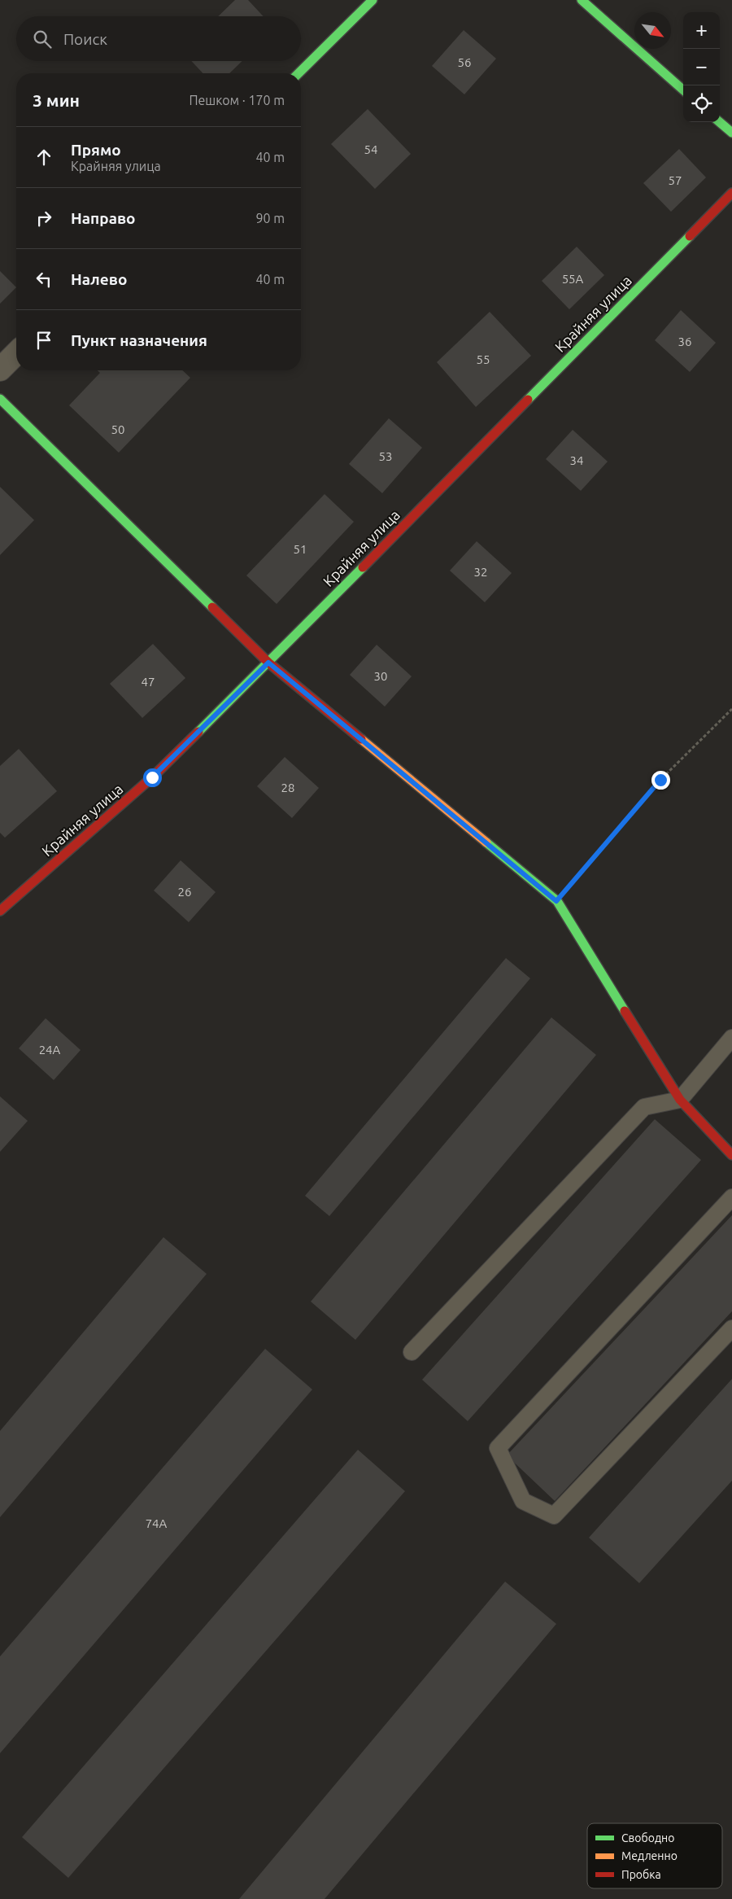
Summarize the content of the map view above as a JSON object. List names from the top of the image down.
{
  "streets": {
    "street": ["Крайняя улица"]
  },
  "house_numbers": [
    "56",
    "54",
    "57",
    "55А",
    "36",
    "55",
    "50",
    "53",
    "34",
    "51",
    "32",
    "30",
    "47",
    "28",
    "26",
    "24А",
    "74А"
  ],
  "legend": ["Свободно", "Медленно", "Пробка"],
  "north": "bottom right",
  "page": {
    "map_buttons": ["+", "−"],
    "search": "Поиск",
    "heading": ["3 мин", "Пешком · 170 m"],
    "list": [
      ["Прямо", "Крайняя улица", "40 m"],
      ["Направо", "90 m"],
      ["Налево", "40 m"],
      "Пункт назначения"
    ]
  }
}
